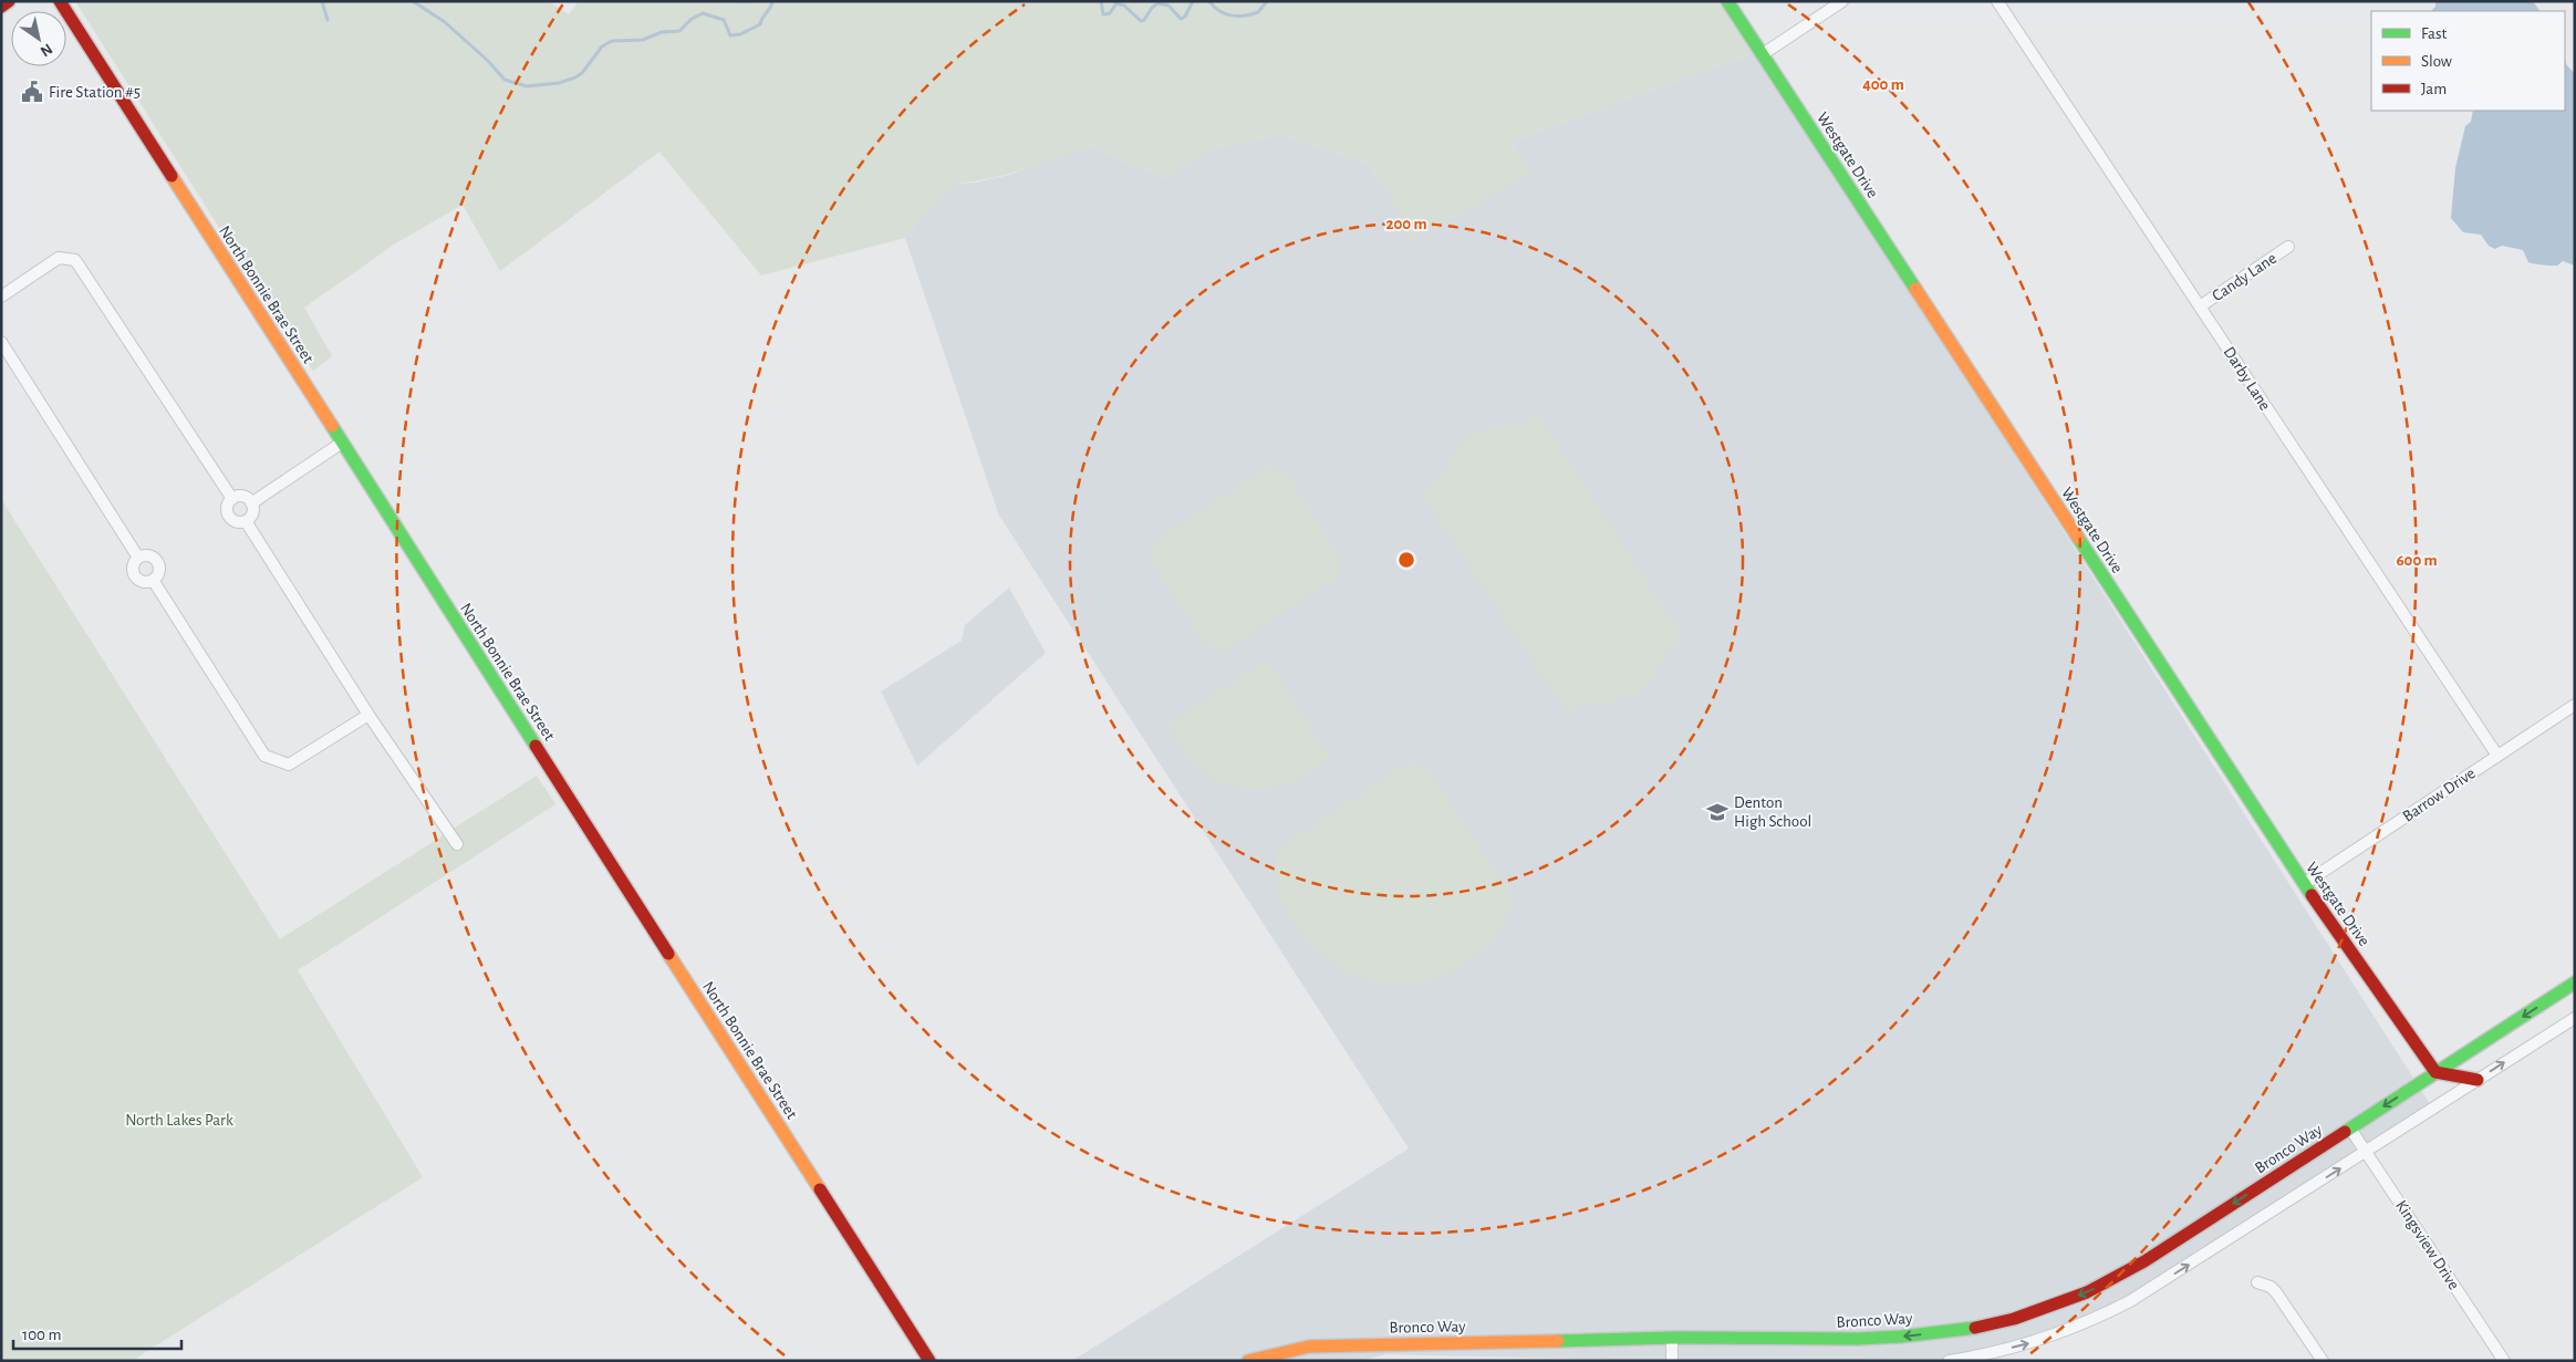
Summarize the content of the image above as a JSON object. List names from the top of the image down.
{
  "streets": {
    "street": [
      "Westgate Drive",
      "Candy Lane",
      "North Bonnie Brae Street",
      "Darby Lane",
      "Barrow Drive",
      "Bronco Way",
      "Kingsview Drive"
    ]
  },
  "crossings": [
    ["Westgate Drive", "Barrow Drive"],
    ["Westgate Drive", "Bronco Way"],
    ["Candy Lane", "Darby Lane"],
    ["Darby Lane", "Barrow Drive"],
    ["Bronco Way", "Kingsview Drive"]
  ],
  "parks": ["North Lakes Park"],
  "places": {
    "public building": ["Fire Station #5"],
    "school or university": ["Denton High School"]
  },
  "legend": ["Fast", "Slow", "Jam"],
  "scale_bar": "100 m",
  "north": "bottom right",
  "rings": ["400 m", "200 m", "600 m"]
}
